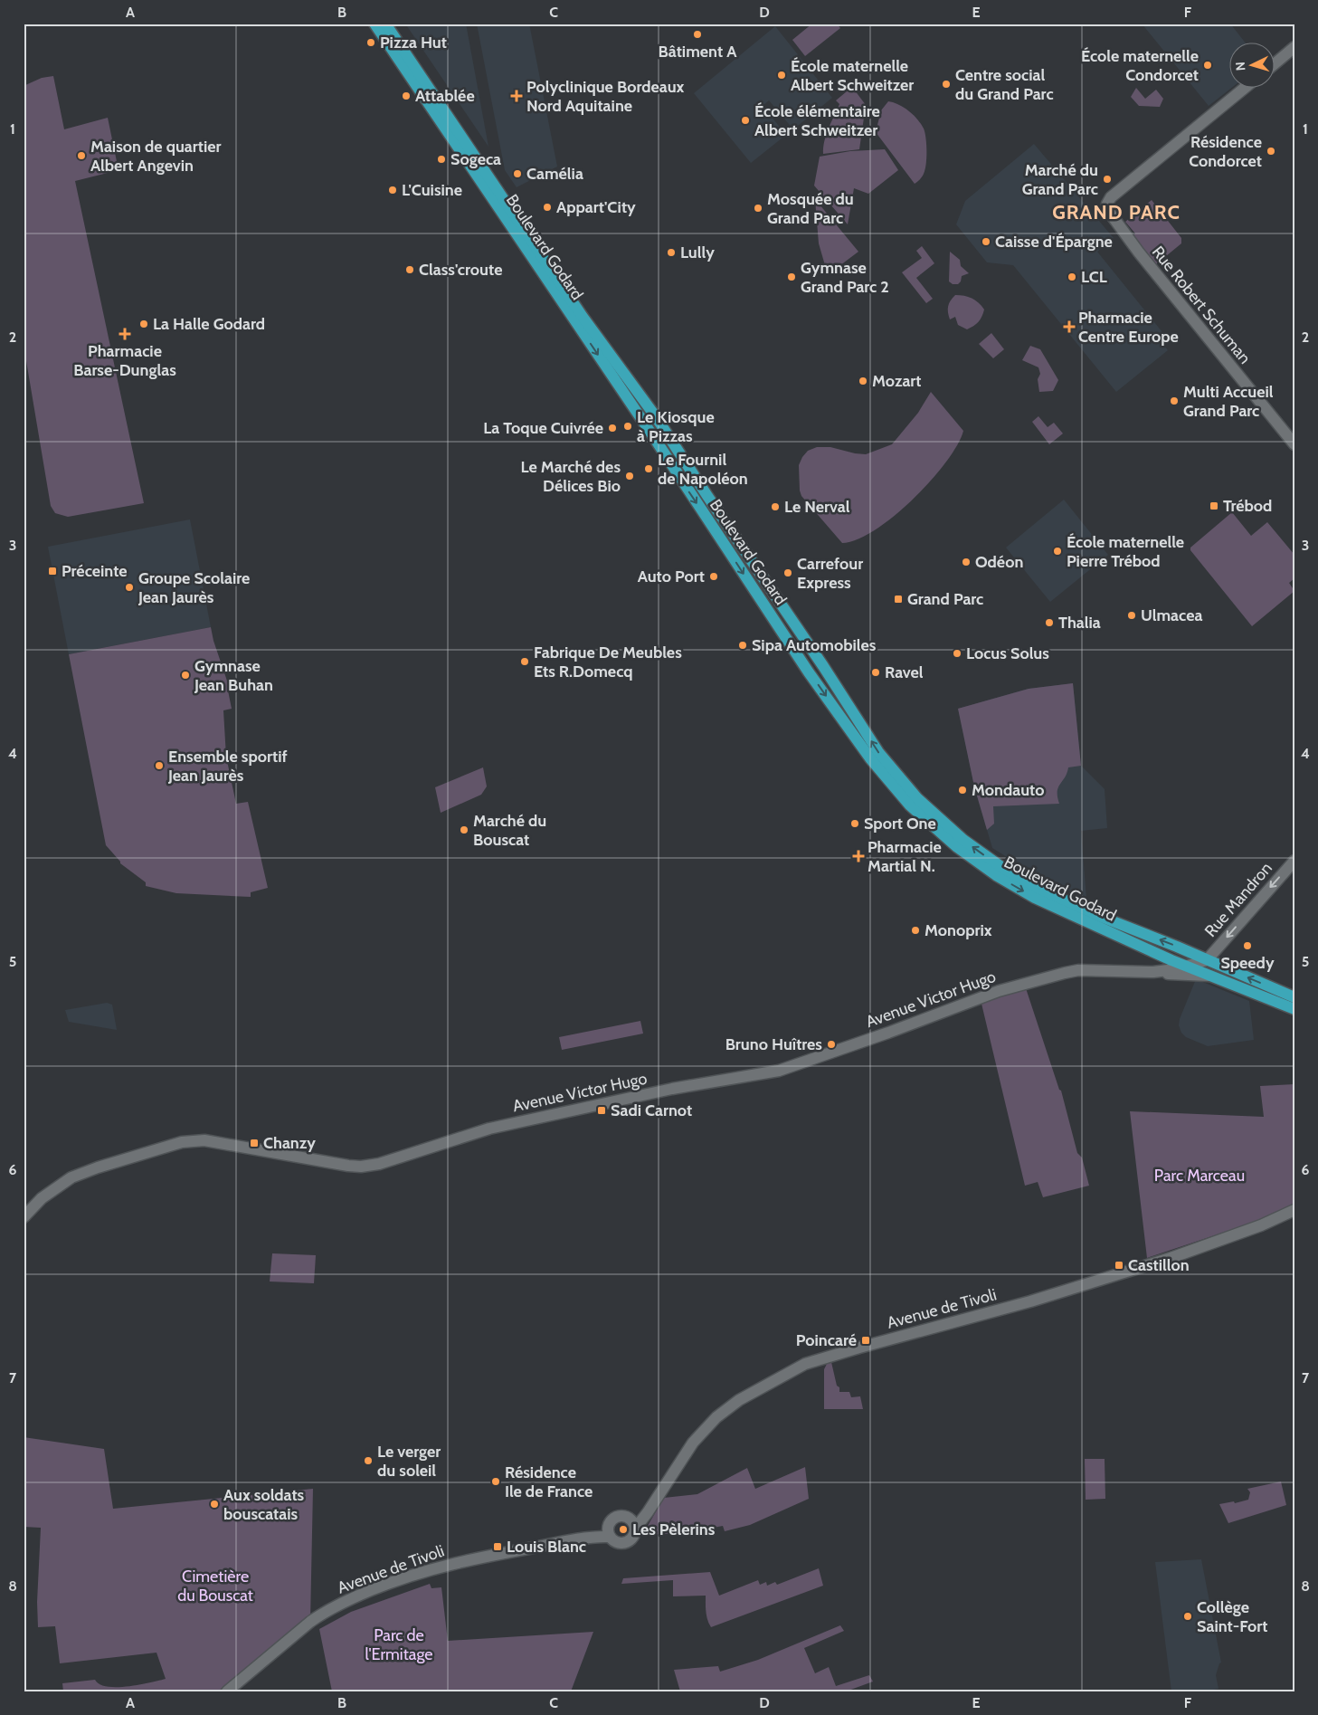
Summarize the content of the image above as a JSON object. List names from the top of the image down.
{
  "streets": {
    "main road": ["Boulevard Godard"],
    "street": [
      "Rue Robert Schuman",
      "Rue Mandron",
      "Avenue Victor Hugo",
      "Avenue de Tivoli"
    ]
  },
  "crossings": [
    ["Boulevard Godard", "Rue Mandron"],
    ["Boulevard Godard", "Avenue Victor Hugo"],
    ["Rue Mandron", "Avenue Victor Hugo"]
  ],
  "one_way": ["Rue Mandron"],
  "districts": ["GRAND PARC"],
  "parks": ["Parc Marceau", "Cimetière du Bouscat", "Parc de l'Ermitage"],
  "places": {
    "other": [
      "Bâtiment A",
      "Pizza Hut",
      "École maternelle Condorcet",
      "École maternelle Albert Schweitzer",
      "Centre social du Grand Parc",
      "Attablée",
      "École élémentaire Albert Schweitzer",
      "Résidence Condorcet",
      "Maison de quartier Albert Angevin",
      "Sogeca",
      "Camélia",
      "Marché du Grand Parc",
      "L'Cuisine",
      "Appart'City",
      "Mosquée du Grand Parc",
      "Caisse d'Épargne",
      "Lully",
      "Class'croute",
      "Gymnase Grand Parc 2",
      "LCL",
      "La Halle Godard",
      "Mozart",
      "Multi Accueil Grand Parc",
      "Le Kiosque à Pizzas",
      "La Toque Cuivrée",
      "Le Fournil de Napoléon",
      "Le Marché des Délices Bio",
      "Le Nerval",
      "École maternelle Pierre Trébod",
      "Odéon",
      "Carrefour Express",
      "Auto Port",
      "Groupe Scolaire Jean Jaurès",
      "Ulmacea",
      "Thalia",
      "Sipa Automobiles",
      "Locus Solus",
      "Fabrique De Meubles Ets R.Domecq",
      "Ravel",
      "Gymnase Jean Buhan",
      "Ensemble sportif Jean Jaurès",
      "Mondauto",
      "Sport One",
      "Marché du Bouscat",
      "Monoprix",
      "Speedy",
      "Bruno Huîtres",
      "Le verger du soleil",
      "Résidence Ile de France",
      "Aux soldats bouscatais",
      "Les Pèlerins",
      "Collège Saint-Fort"
    ],
    "health": [
      "Polyclinique Bordeaux Nord Aquitaine",
      "Pharmacie Centre Europe",
      "Pharmacie Barse-Dunglas",
      "Pharmacie Martial N."
    ],
    "transit": [
      "Trébod",
      "Préceinte",
      "Grand Parc",
      "Sadi Carnot",
      "Chanzy",
      "Castillon",
      "Poincaré",
      "Louis Blanc"
    ]
  },
  "north": "left",
  "grid": {
    "columns": [
      "A",
      "B",
      "C",
      "D",
      "E",
      "F"
    ],
    "rows": [
      "1",
      "2",
      "3",
      "4",
      "5",
      "6",
      "7",
      "8"
    ]
  }
}
